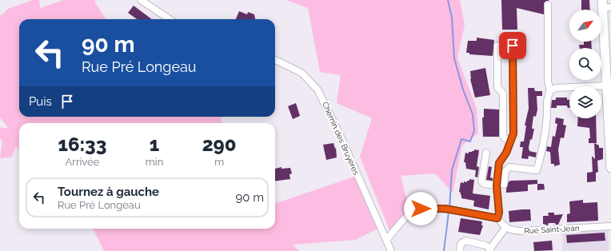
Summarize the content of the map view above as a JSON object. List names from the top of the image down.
{
  "streets": {
    "street": ["Chemin des Bruyères", "Rue Saint-Jean"]
  },
  "north": "top right",
  "page": {
    "turn": ["90 m", "Rue Pré Longeau"],
    "then": "Puis",
    "eta": [
      "16:33",
      "Arrivée",
      "1",
      "min",
      "290",
      "m"
    ],
    "list": [
      {
        "name": "Tournez à gauche",
        "note": "Rue Pré Longeau",
        "value": "90 m"
      }
    ]
  }
}
